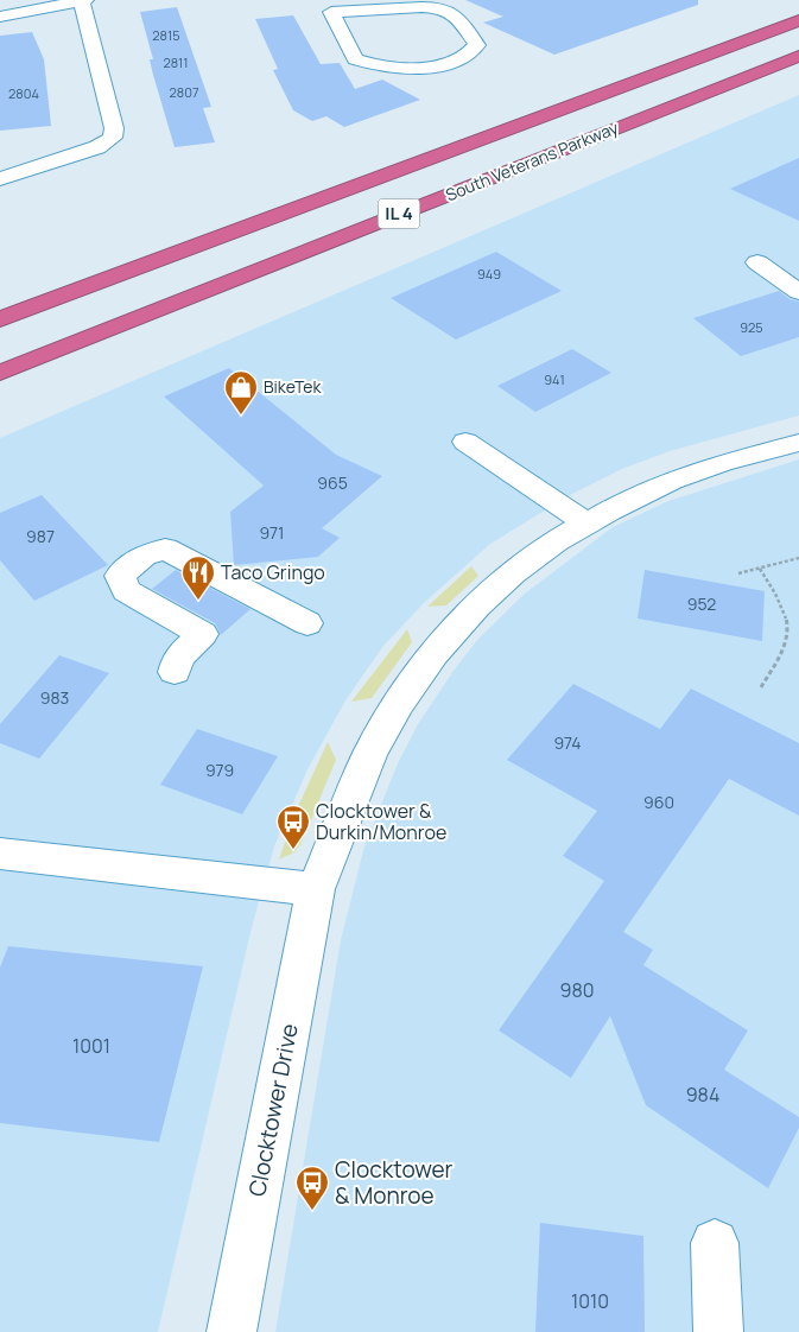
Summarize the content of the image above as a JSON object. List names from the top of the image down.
{
  "streets": {
    "highway": ["South Veterans Parkway", "IL 4"],
    "street": ["Clocktower Drive"]
  },
  "places": {
    "shop": ["BikeTek"],
    "restaurant": ["Taco Gringo"],
    "bus stop": ["Clocktower & Durkin/Monroe", "Clocktower & Monroe"]
  },
  "house_numbers": [
    "2815",
    "2811",
    "2807",
    "2804",
    "949",
    "925",
    "941",
    "965",
    "971",
    "987",
    "952",
    "983",
    "974",
    "979",
    "960",
    "980",
    "1001",
    "984",
    "1010"
  ]
}
